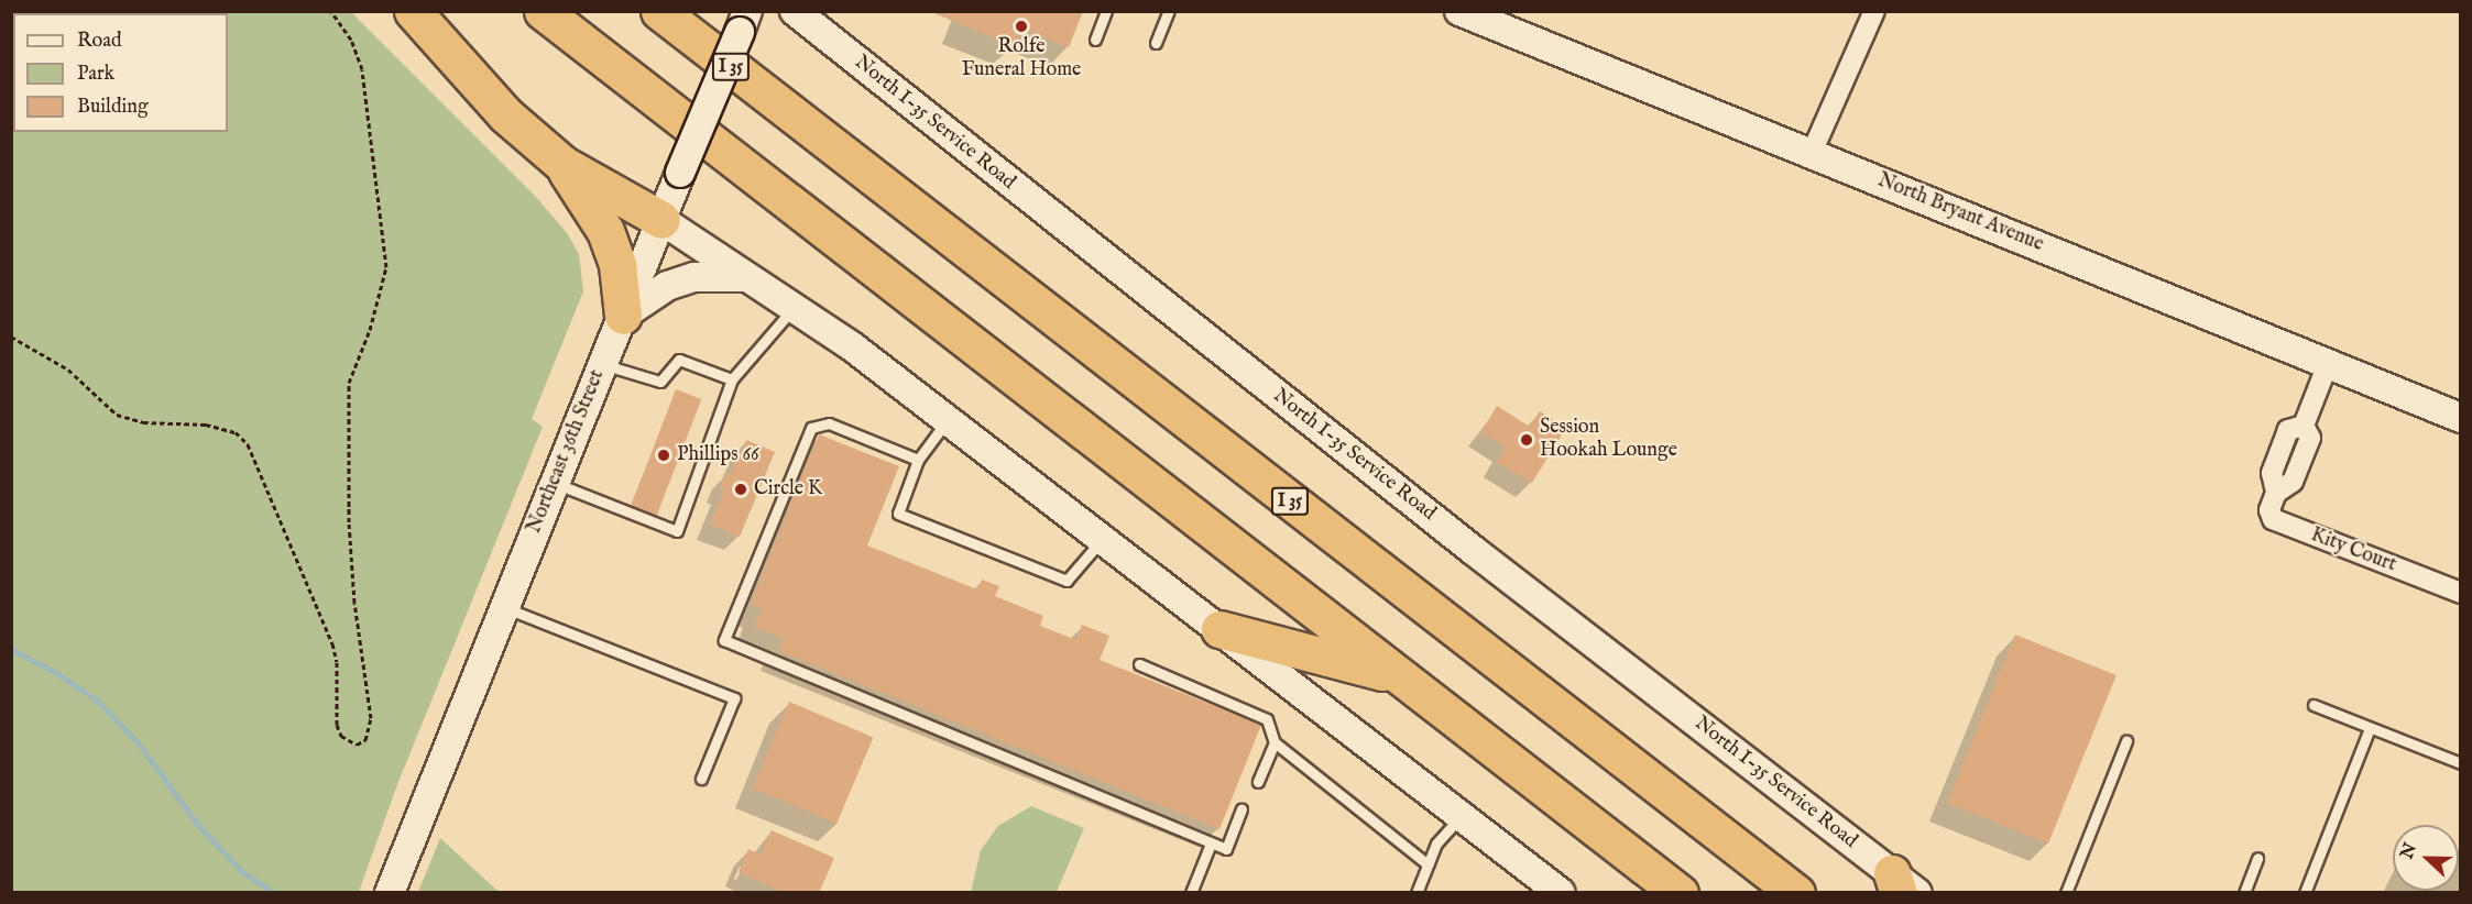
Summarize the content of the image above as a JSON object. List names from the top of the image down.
{
  "streets": {
    "highway": ["I 35"],
    "main road": ["North I-35 Service Road", "North Bryant Avenue", "Northeast 36th Street"],
    "street": ["Kity Court"]
  },
  "crossings": [
    ["North Bryant Avenue", "Kity Court"]
  ],
  "places": [
    "Rolfe Funeral Home",
    "Session Hookah Lounge",
    "Phillips 66",
    "Circle K"
  ],
  "legend": ["Road", "Park", "Building"],
  "north": "left"
}
